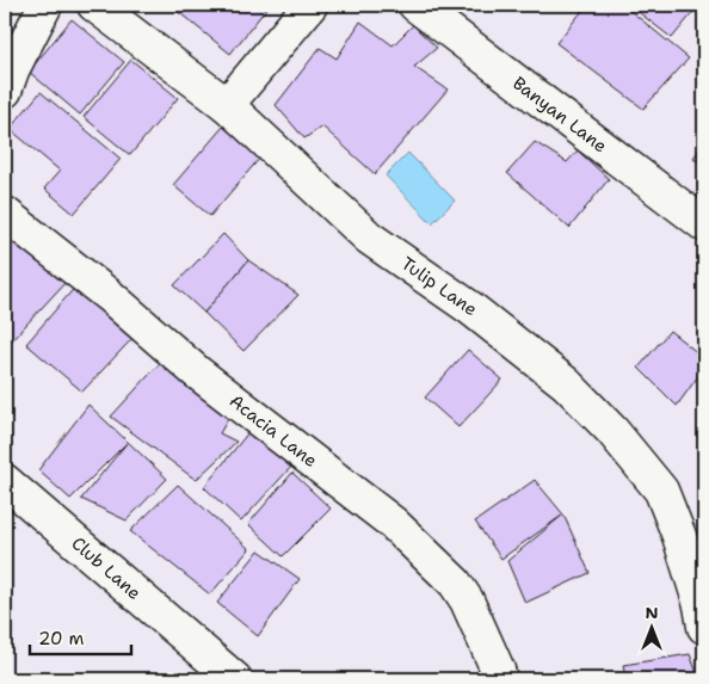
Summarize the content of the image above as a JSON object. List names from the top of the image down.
{
  "streets": {
    "street": [
      "Banyan Lane",
      "Tulip Lane",
      "Acacia Lane",
      "Club Lane"
    ]
  },
  "scale_bar": "20 m",
  "north": "top"
}
